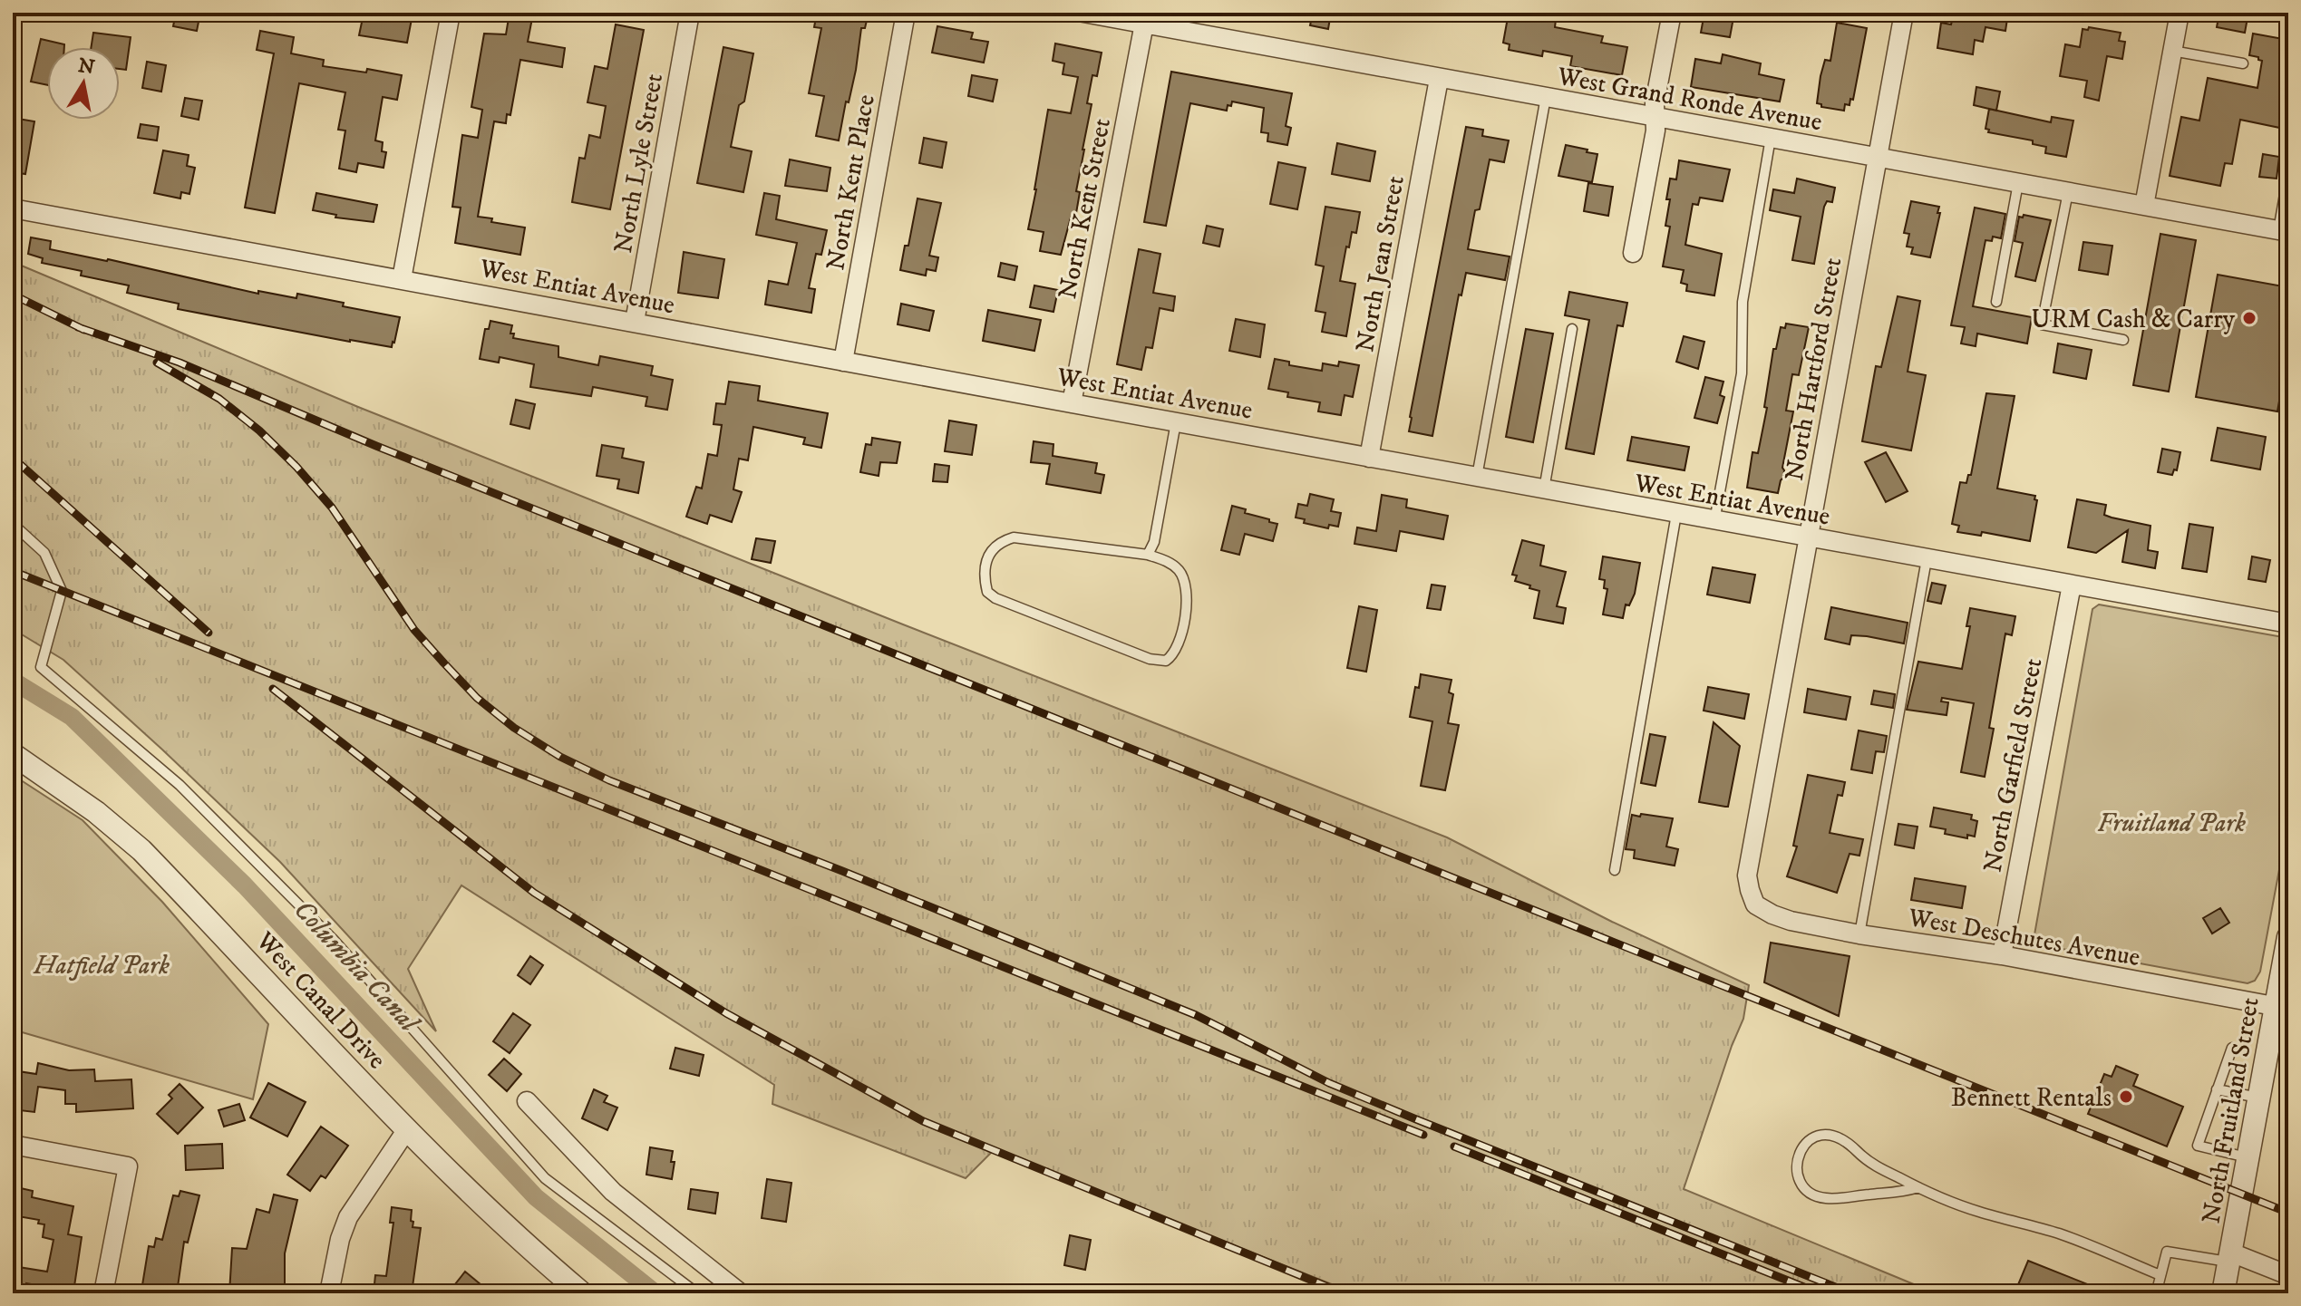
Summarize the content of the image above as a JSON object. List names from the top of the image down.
{
  "streets": {
    "street": [
      "West Grand Ronde Avenue",
      "North Lyle Street",
      "North Kent Place",
      "North Kent Street",
      "North Jean Street",
      "West Entiat Avenue",
      "North Hartford Street",
      "North Garfield Street",
      "West Deschutes Avenue",
      "West Canal Drive",
      "North Fruitland Street"
    ]
  },
  "crossings": [
    ["West Grand Ronde Avenue", "North Kent Street"],
    ["West Grand Ronde Avenue", "North Jean Street"],
    ["West Grand Ronde Avenue", "North Hartford Street"],
    ["North Lyle Street", "West Entiat Avenue"],
    ["North Kent Place", "West Entiat Avenue"],
    ["North Kent Street", "West Entiat Avenue"],
    ["North Jean Street", "West Entiat Avenue"],
    ["West Entiat Avenue", "North Hartford Street"],
    ["West Entiat Avenue", "North Garfield Street"],
    ["North Hartford Street", "West Deschutes Avenue"],
    ["North Garfield Street", "West Deschutes Avenue"],
    ["West Deschutes Avenue", "North Fruitland Street"]
  ],
  "water": ["Columbia Canal"],
  "parks": ["Fruitland Park", "Hatfield Park"],
  "places": ["URM Cash & Carry", "Bennett Rentals"],
  "north": "top"
}
